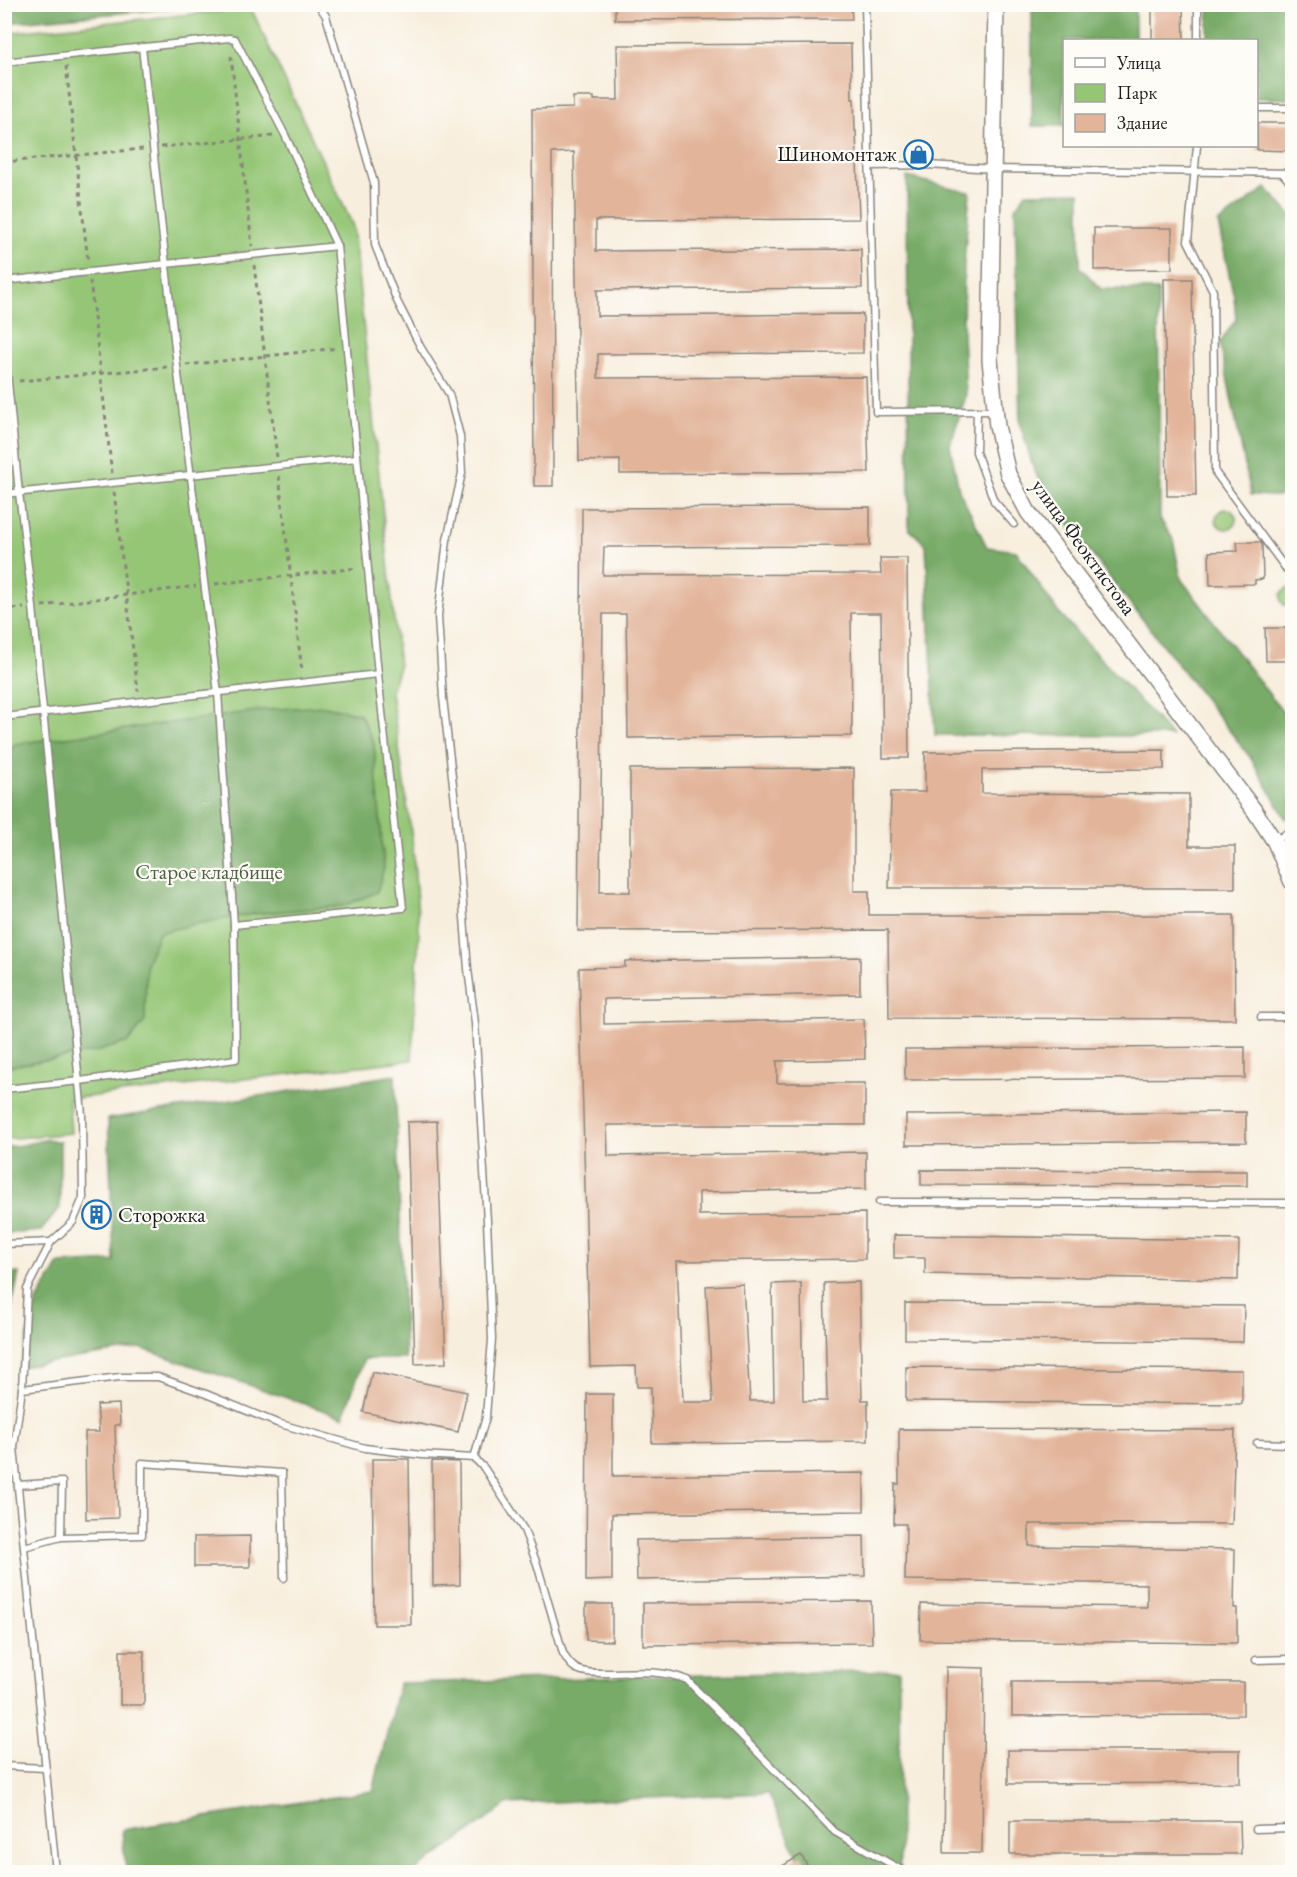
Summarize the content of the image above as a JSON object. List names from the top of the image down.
{
  "streets": {
    "street": ["улица Феоктистова"]
  },
  "parks": ["Старое кладбище"],
  "places": {
    "shop": ["Шиномонтаж"],
    "building": ["Сторожка"]
  },
  "legend": ["Улица", "Парк", "Здание"]
}
